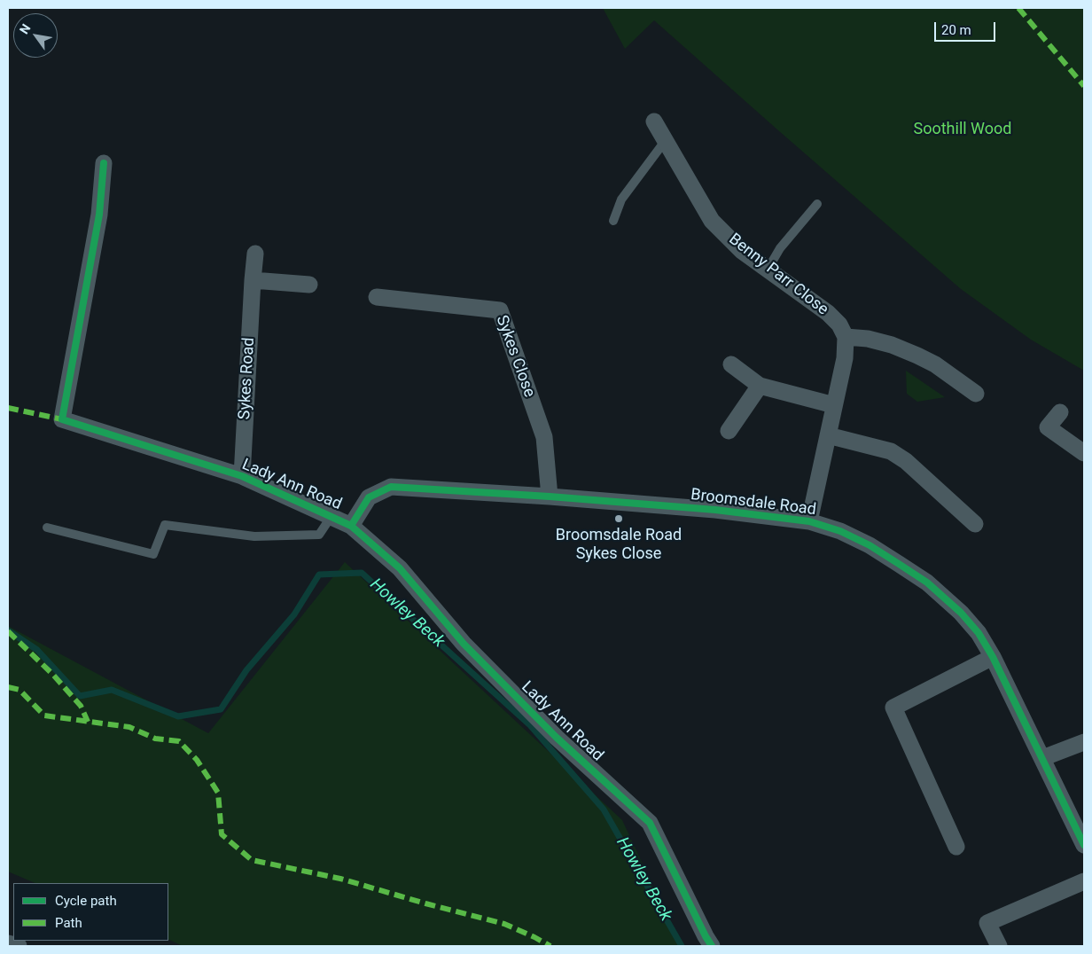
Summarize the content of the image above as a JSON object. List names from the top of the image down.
{
  "streets": {
    "street": [
      "Benny Parr Close",
      "Sykes Close",
      "Sykes Road",
      "Lady Ann Road",
      "Broomsdale Road"
    ]
  },
  "crossings": [
    ["Sykes Close", "Broomsdale Road"],
    ["Sykes Road", "Lady Ann Road"],
    ["Lady Ann Road", "Broomsdale Road"]
  ],
  "water": ["Howley Beck"],
  "parks": ["Soothill Wood"],
  "places": ["Broomsdale Road Sykes Close"],
  "legend": ["Cycle path", "Path"],
  "scale_bar": "20 m",
  "north": "top left"
}
